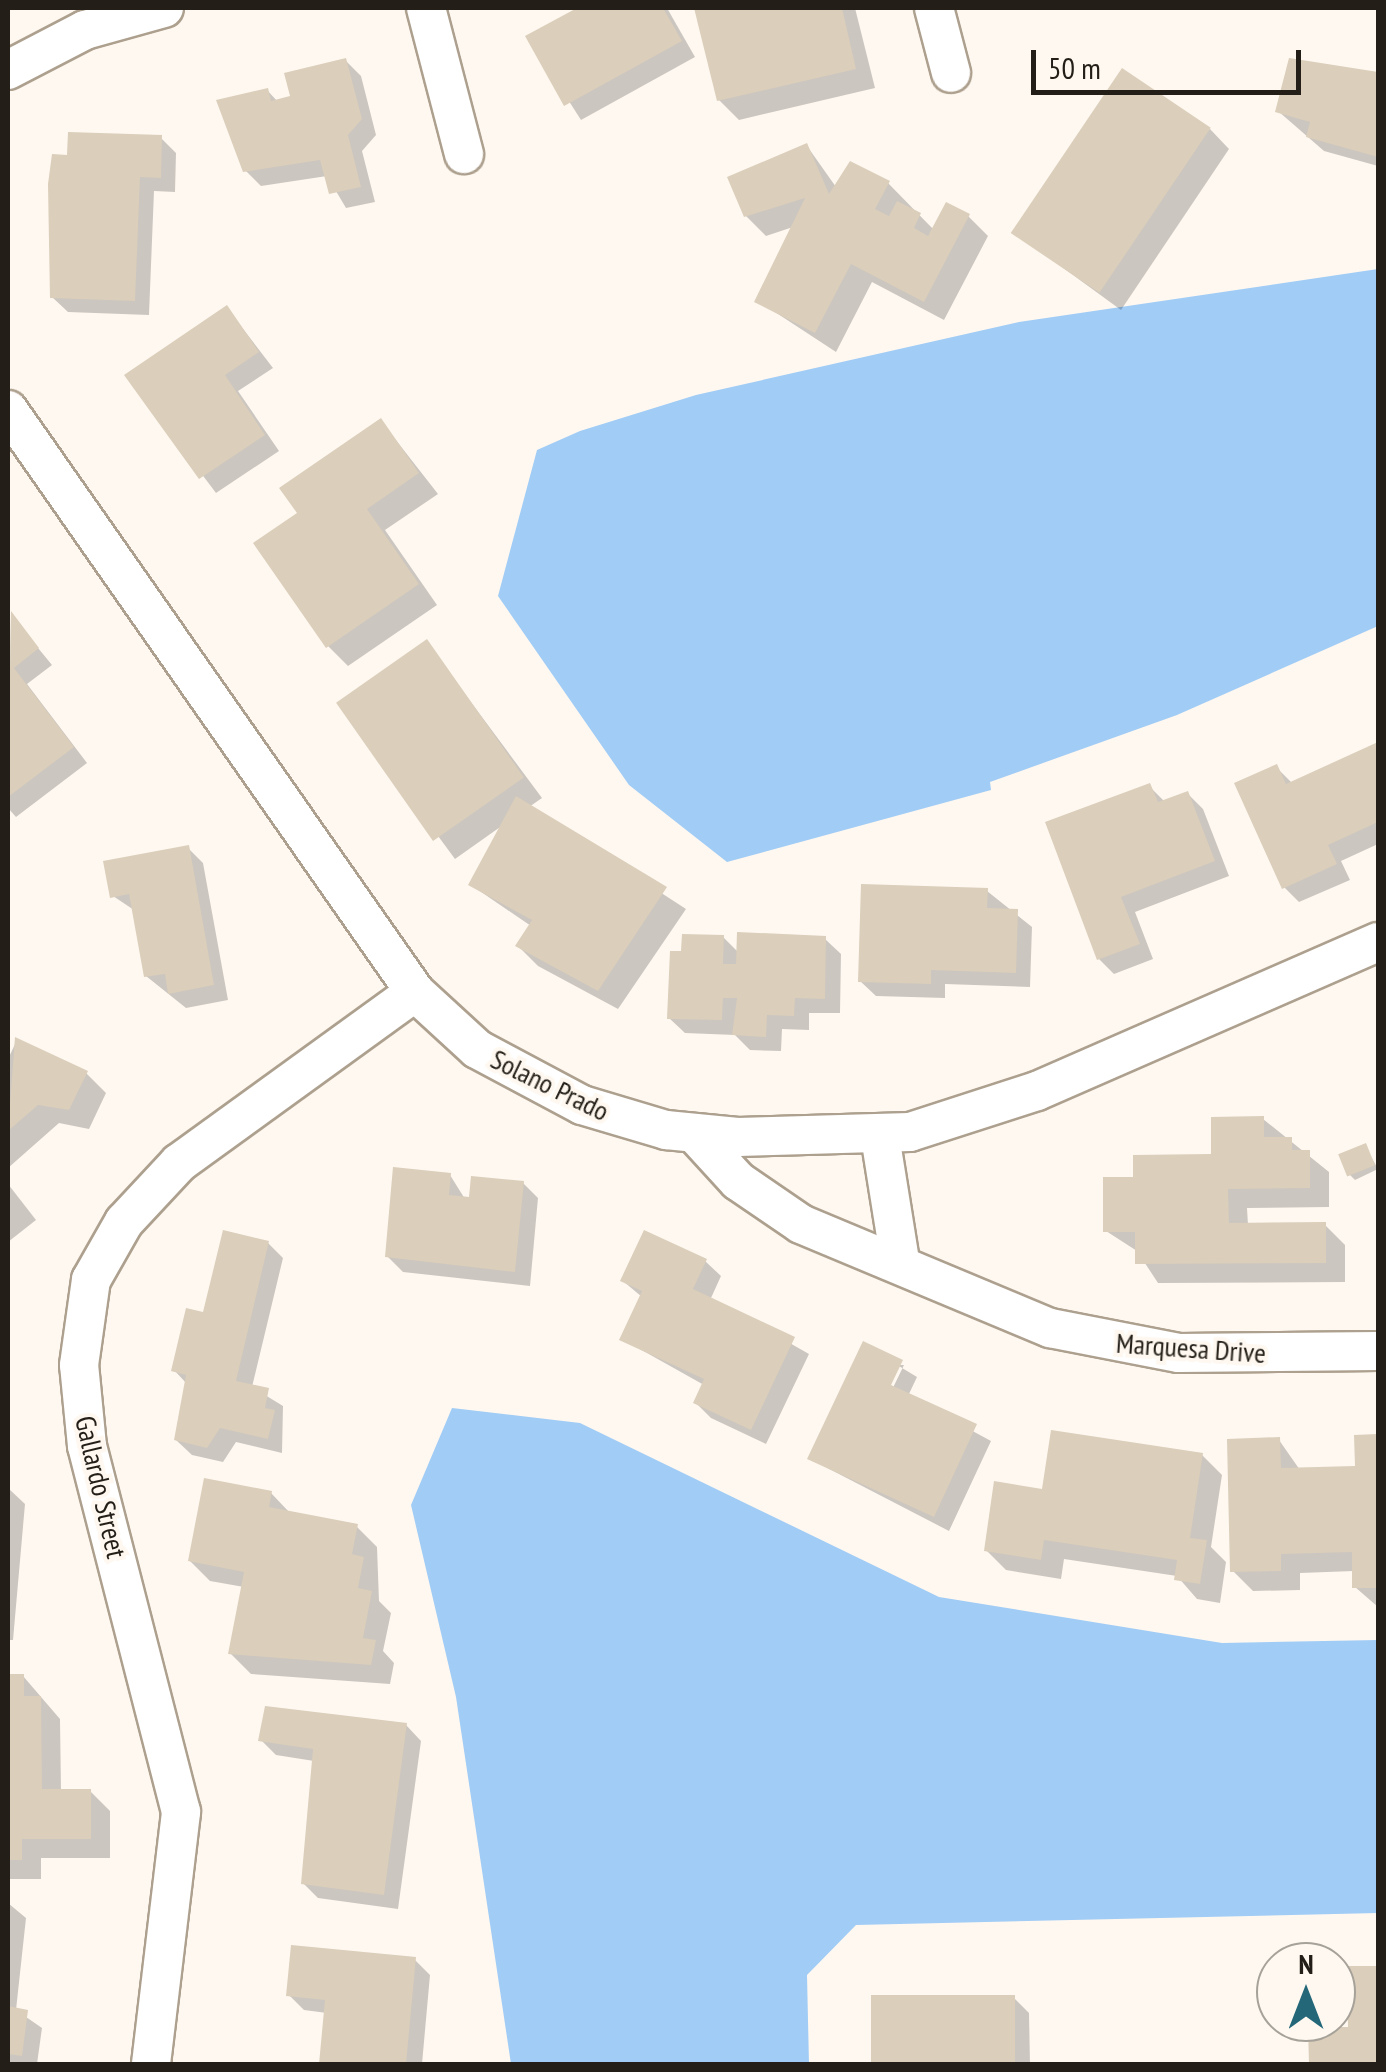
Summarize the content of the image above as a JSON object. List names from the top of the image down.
{
  "streets": {
    "street": ["Solano Prado", "Marquesa Drive", "Gallardo Street"]
  },
  "crossings": [
    ["Solano Prado", "Marquesa Drive"],
    ["Solano Prado", "Gallardo Street"]
  ],
  "scale_bar": "50 m",
  "north": "top"
}
